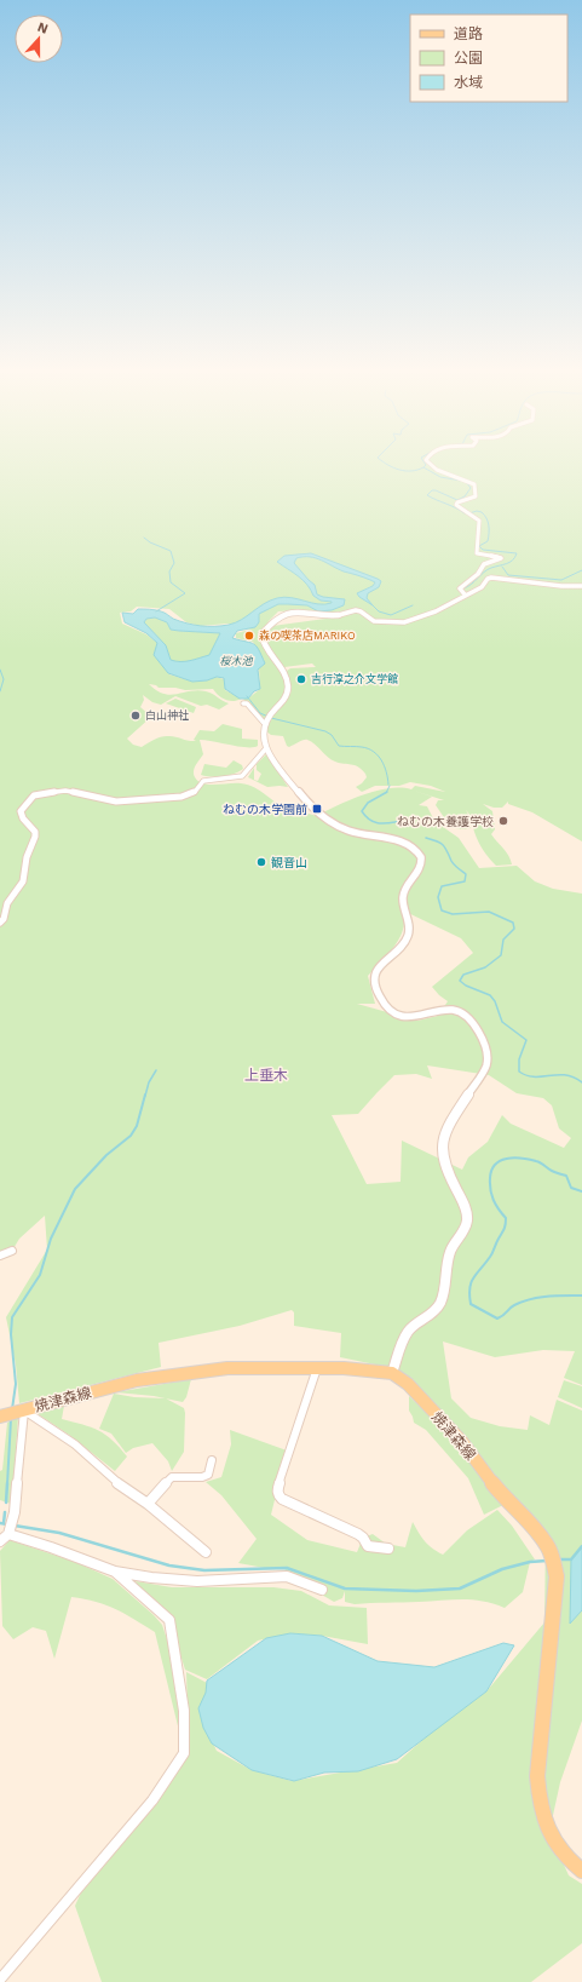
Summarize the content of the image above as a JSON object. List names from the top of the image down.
{
  "streets": {
    "main road": ["焼津森線"]
  },
  "districts": ["上垂木"],
  "water": ["桜木池"],
  "places": {
    "other": [
      "森の喫茶店MARIKO",
      "吉行淳之介文学館",
      "白山神社",
      "ねむの木養護学校",
      "観音山"
    ],
    "transit": ["ねむの木学園前"]
  },
  "legend": ["道路", "公園", "水域"],
  "north": "top"
}
